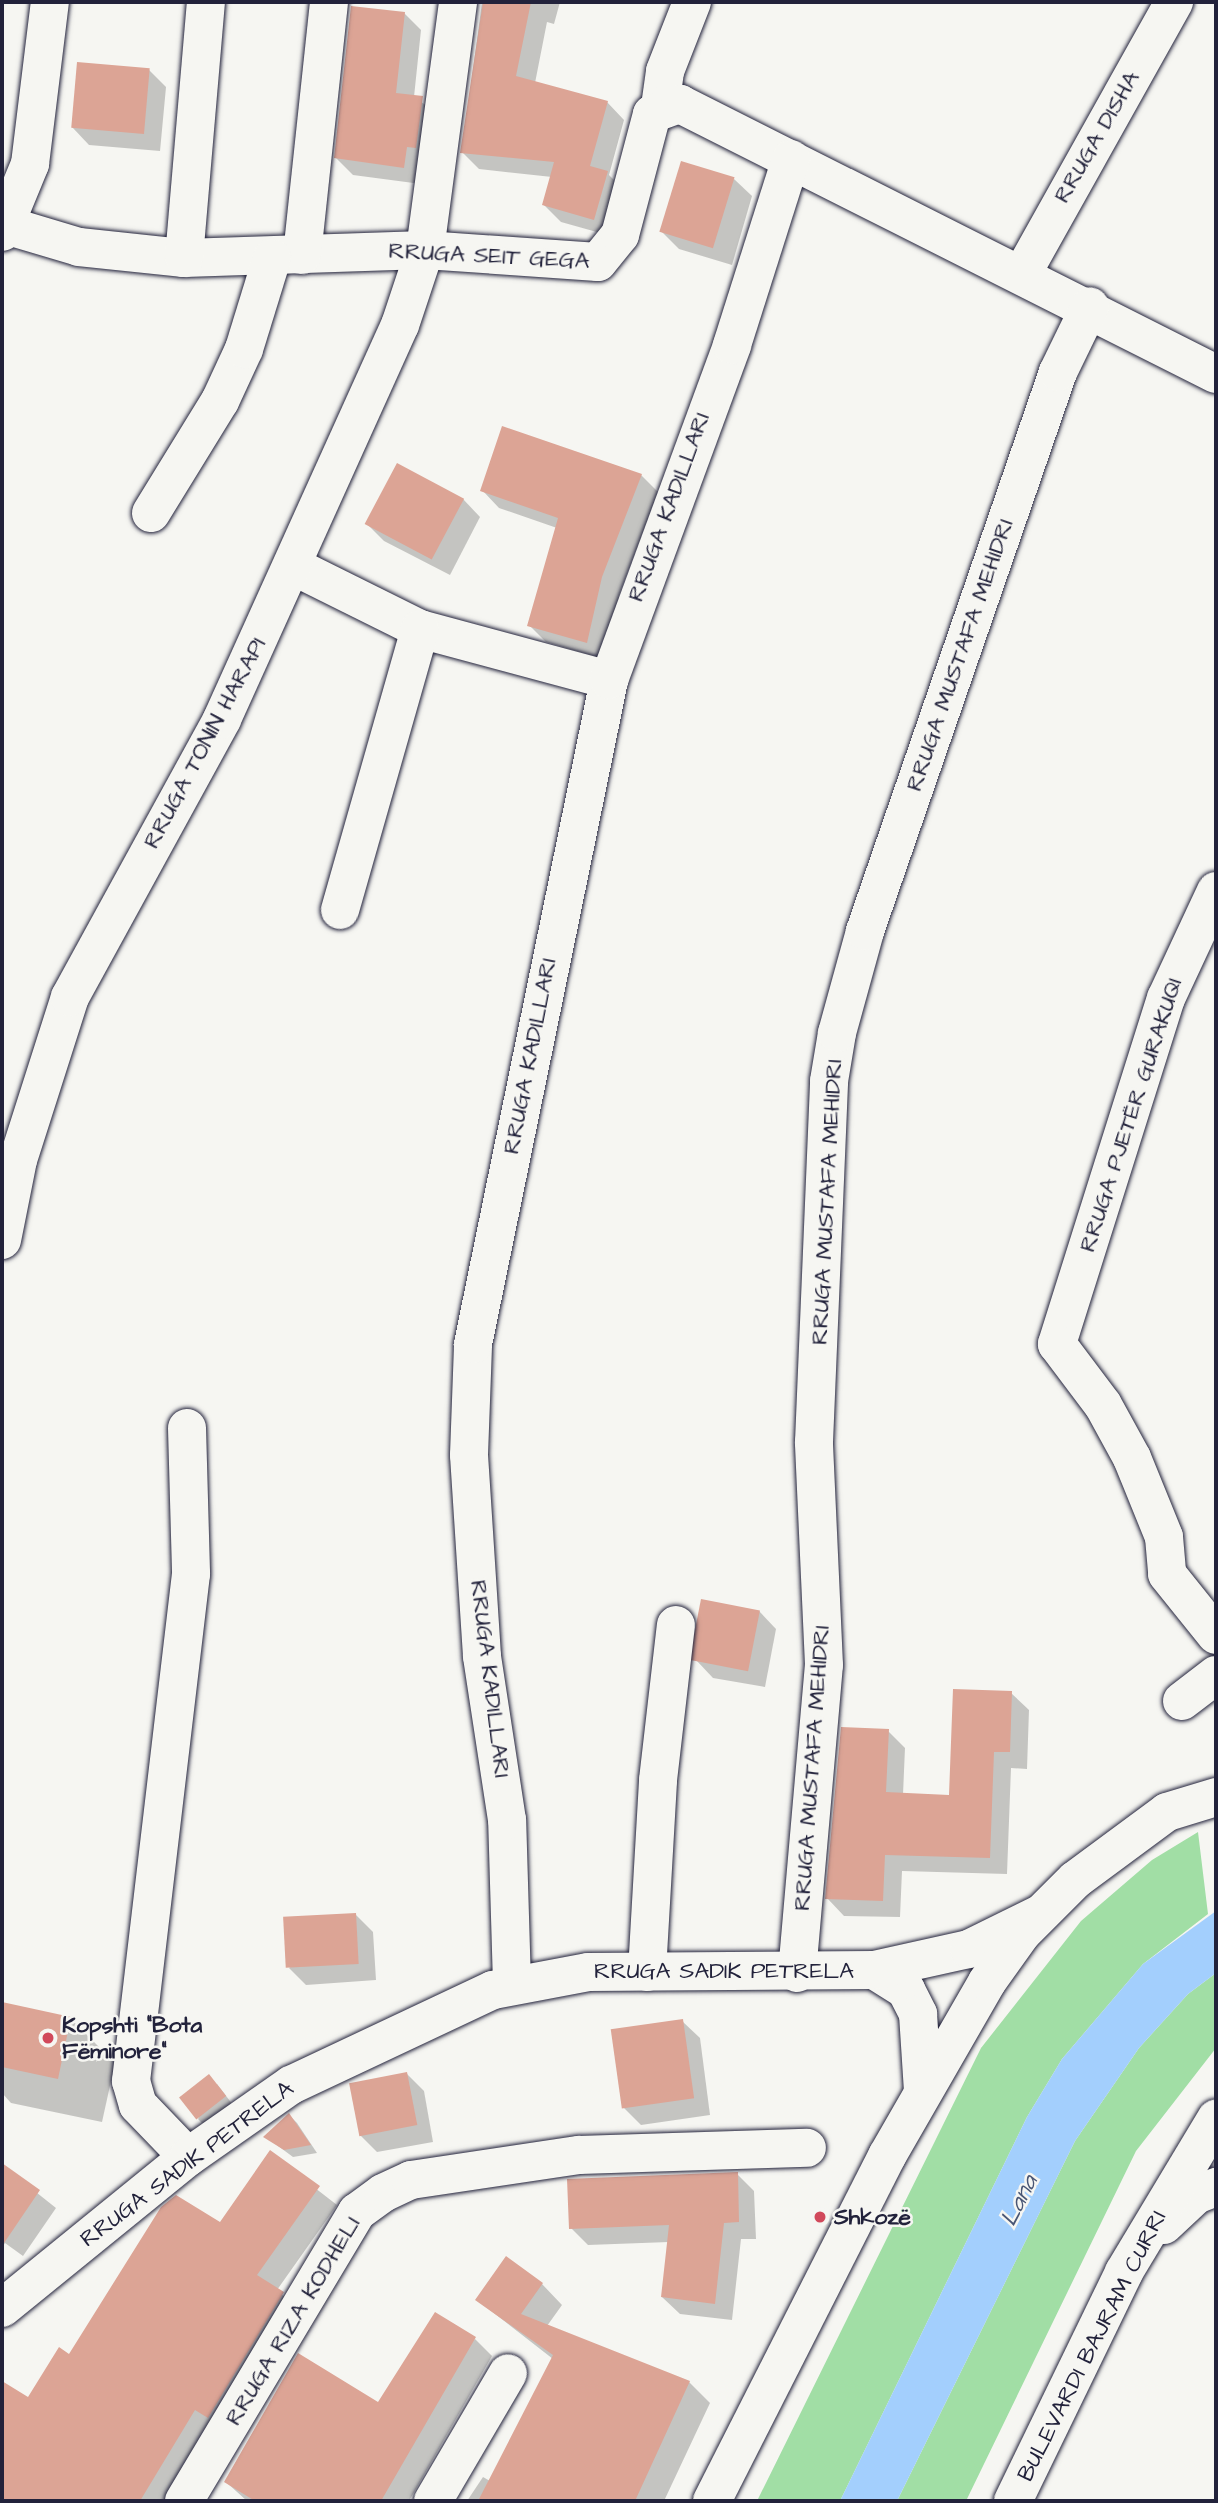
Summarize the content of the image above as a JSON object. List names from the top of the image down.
{
  "streets": {
    "street": [
      "RRUGA DISHA",
      "RRUGA SEIT GEGA",
      "RRUGA KADILLARI",
      "RRUGA MUSTAFA MEHIDRI",
      "RRUGA TONIN HARAPI",
      "RRUGA PJETËR GURAKUQI",
      "RRUGA SADIK PETRELA",
      "RRUGA RIZA KODHELI",
      "BULEVARDI BAJRAM CURRI"
    ]
  },
  "crossings": [
    ["RRUGA SEIT GEGA", "RRUGA TONIN HARAPI"],
    ["RRUGA KADILLARI", "RRUGA SADIK PETRELA"],
    ["RRUGA MUSTAFA MEHIDRI", "RRUGA SADIK PETRELA"]
  ],
  "water": ["Lana"],
  "places": ["Kopshti \"Bota Fëminore\"", "Shkozë"]
}
